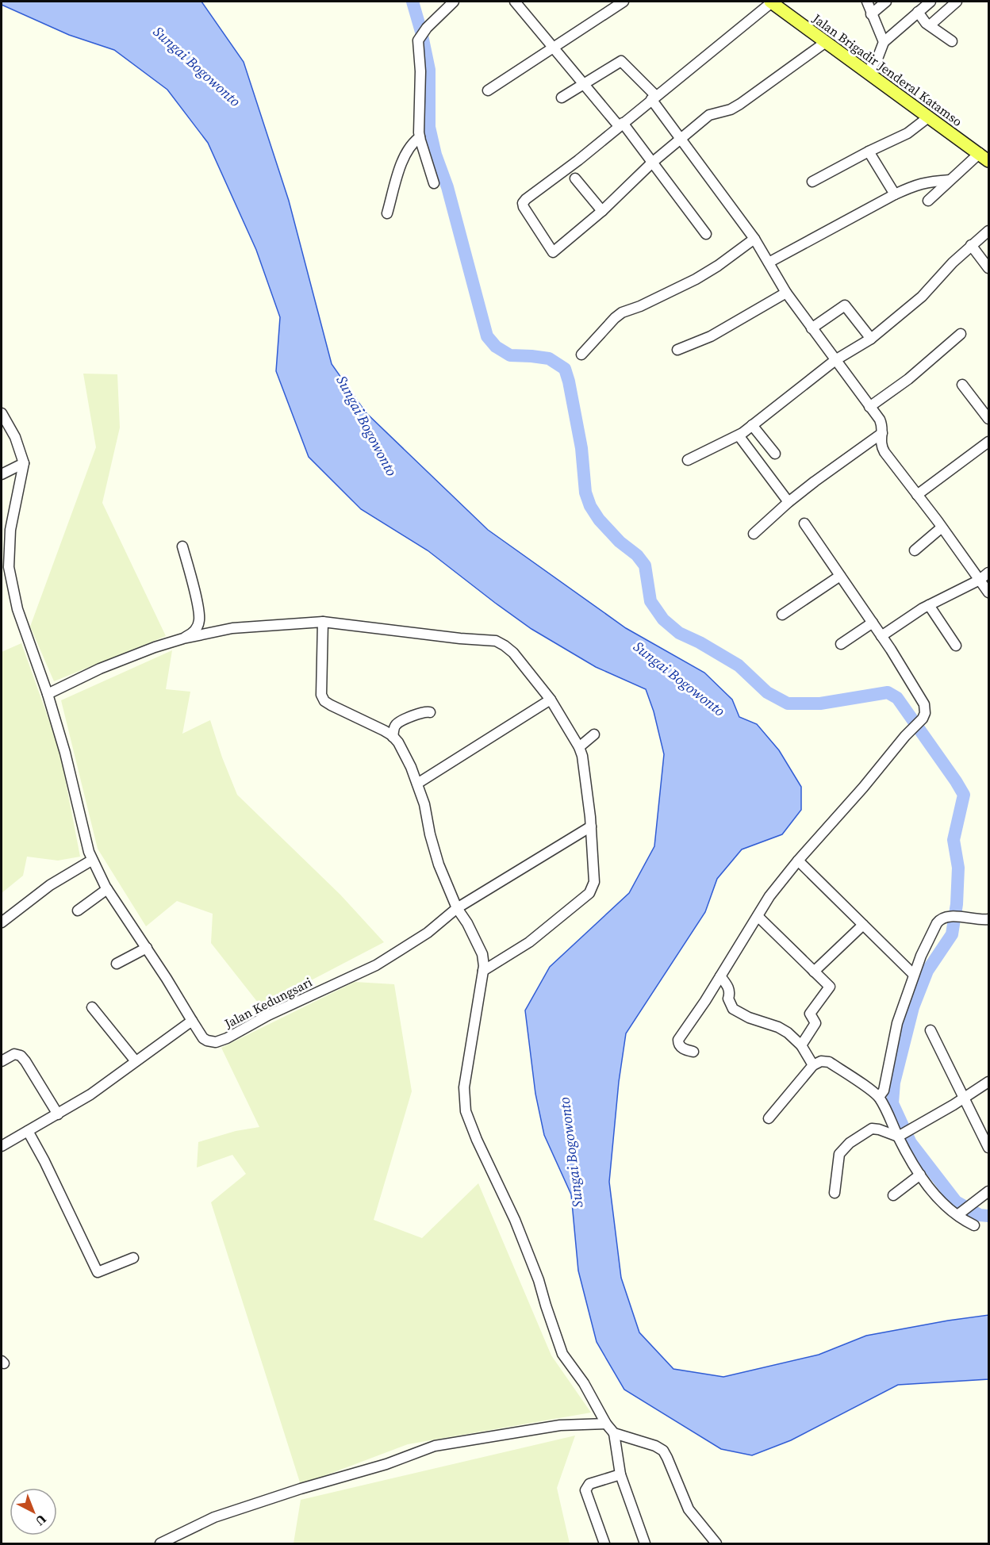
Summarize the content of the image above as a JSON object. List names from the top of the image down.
{
  "streets": {
    "main road": ["Jalan Brigadir Jenderal Katamso"],
    "street": ["Jalan Kedungsari"]
  },
  "water": ["Sungai Bogowonto"],
  "north": "bottom right"
}
